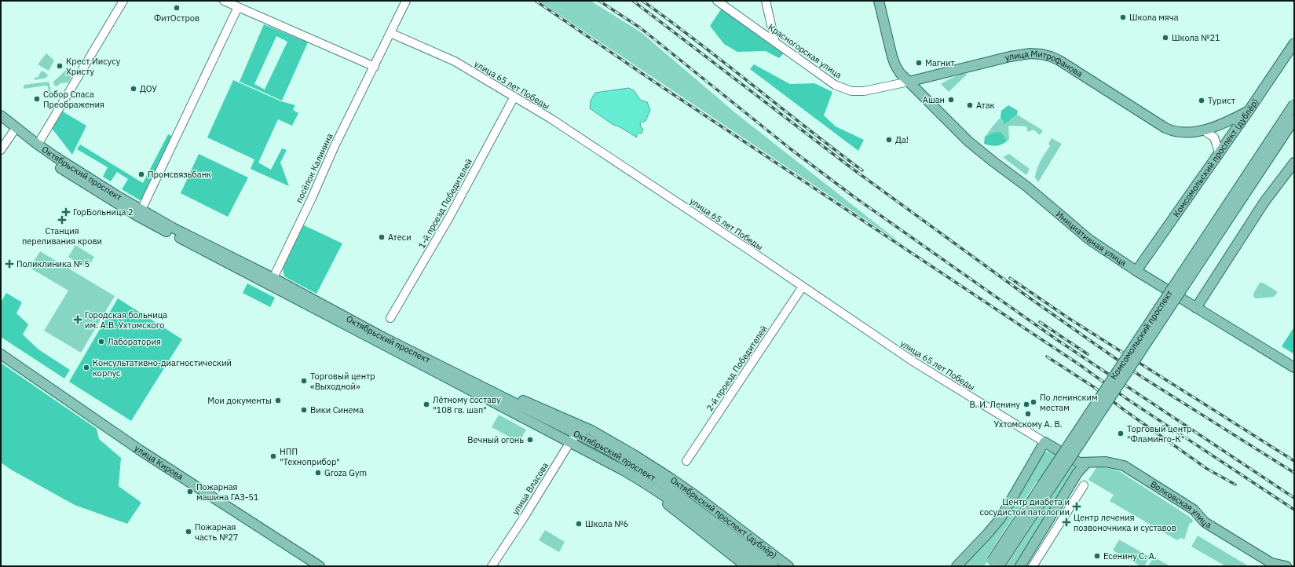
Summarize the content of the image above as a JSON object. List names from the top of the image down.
{
  "streets": {
    "main road": [
      "улица Митрофанова",
      "Комсомольский проспект (дублёр)",
      "Октябрьский проспект",
      "Инициативная улица",
      "Комсомольский проспект",
      "улица Кирова",
      "Волковская улица",
      "Октябрьский проспект (дублёр)"
    ],
    "street": [
      "Красногорская улица",
      "улица 65 лет Победы",
      "посёлок Калинина",
      "1-й проезд Победителей",
      "2-й проезд Победителей",
      "улица Власова"
    ]
  },
  "crossings": [
    ["Красногорская улица", "улица Митрофанова"],
    ["Красногорская улица", "Инициативная улица"],
    ["улица Митрофанова", "Комсомольский проспект (дублёр)"],
    ["улица Митрофанова", "Инициативная улица"],
    ["улица 65 лет Победы", "посёлок Калинина"],
    ["улица 65 лет Победы", "1-й проезд Победителей"],
    ["улица 65 лет Победы", "2-й проезд Победителей"],
    ["Комсомольский проспект (дублёр)", "Инициативная улица"],
    ["посёлок Калинина", "Октябрьский проспект"],
    ["Октябрьский проспект", "улица Власова"],
    ["Октябрьский проспект", "Октябрьский проспект (дублёр)"]
  ],
  "places": {
    "other": [
      "ФитОстров",
      "Школа мяча",
      "Школа №21",
      "Магнит",
      "Крест Иисусу Христу",
      "ДОУ",
      "Собор Спаса Преображения",
      "Ашан",
      "Турист",
      "Атак",
      "Да!",
      "Промсвязьбанк",
      "Атеси",
      "Лаборатория",
      "Консультативно-диагностический корпус",
      "Торговый центр «Выходной»",
      "Мои документы",
      "По ленинским местам",
      "Лётному составу \"108 гв. шап\"",
      "В. И. Ленину",
      "Вики Синема",
      "Ухтомскому А. В.",
      "Торговый центр \"Фламинго-К\"",
      "Вечный огонь",
      "НПП \"Техноприбор\"",
      "Groza Gym",
      "Пожарная машина ГАЗ-51",
      "Школа №6",
      "Пожарная часть №27",
      "Есенину С. А."
    ],
    "health": [
      "ГорБольница 2",
      "Станция переливания крови",
      "Поликлиника № 5",
      "Городская больница им. А.В. Ухтомского",
      "Центр диабета и сосудистой патологии",
      "Центр лечения позвоночника и суставов"
    ]
  }
}
